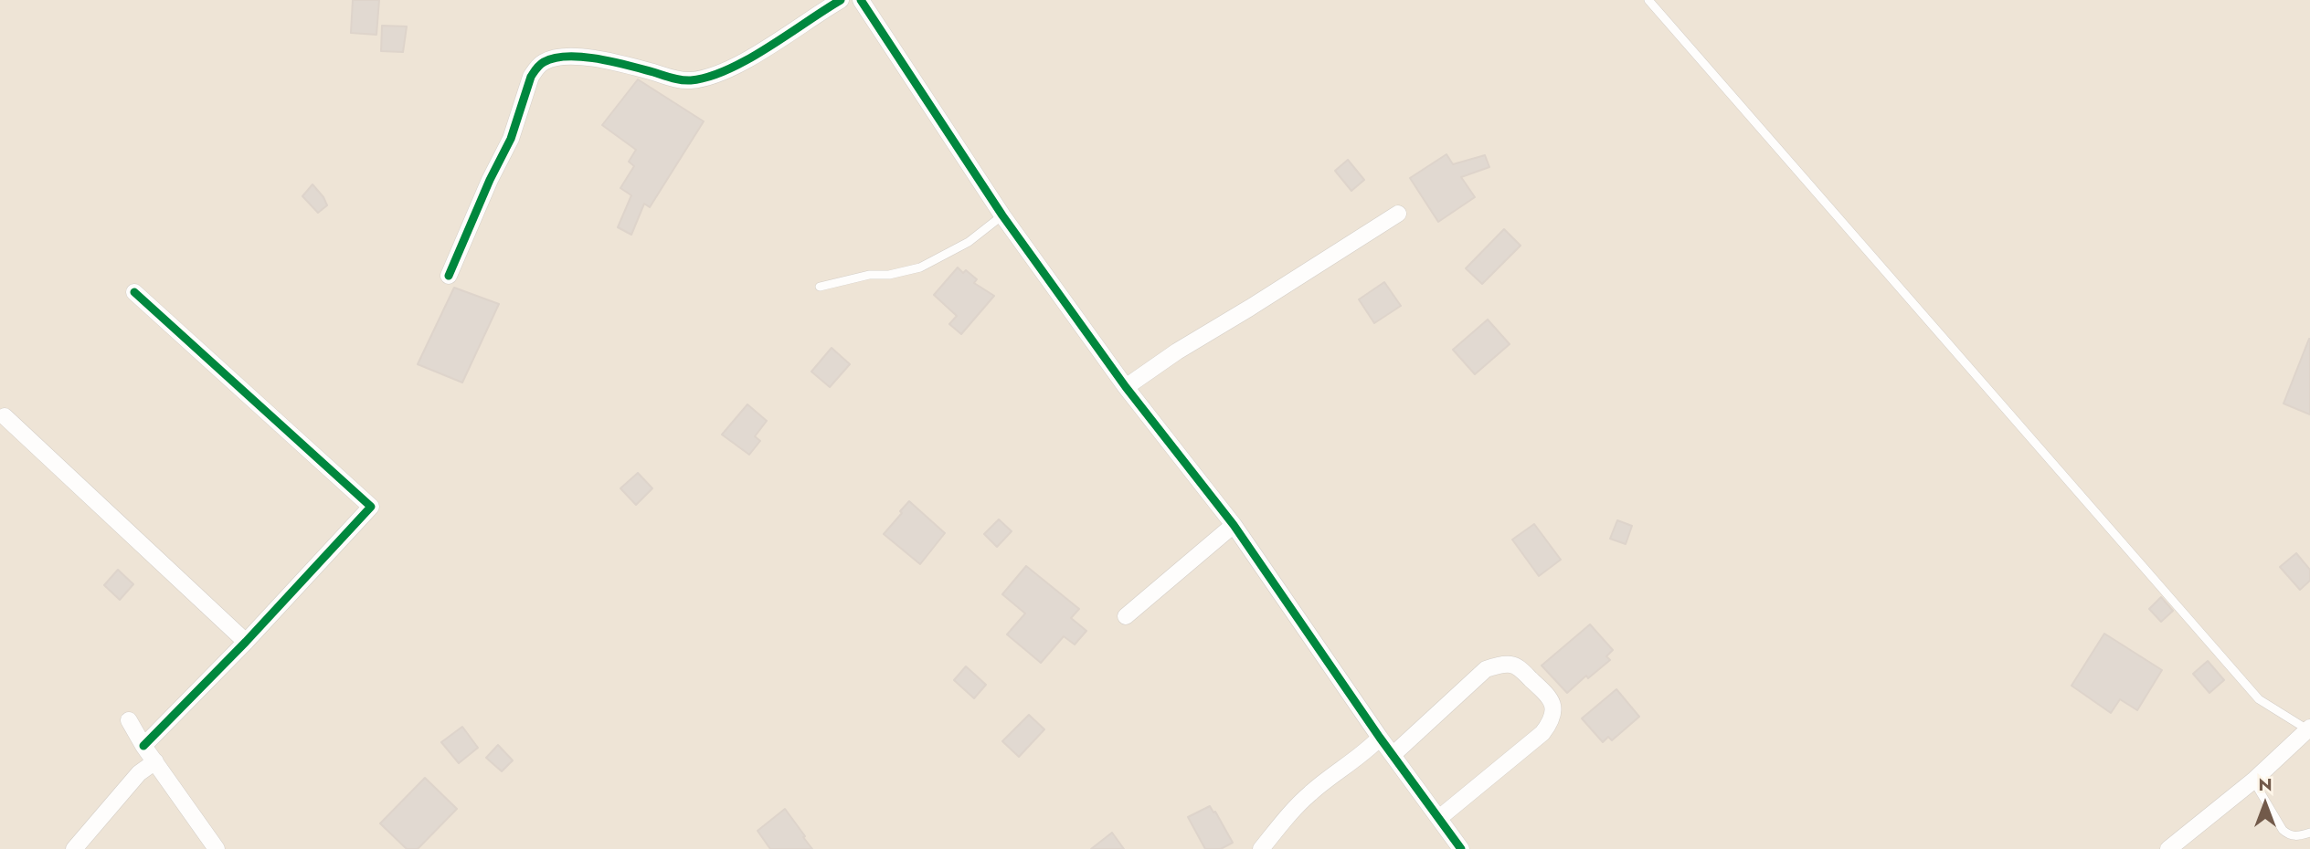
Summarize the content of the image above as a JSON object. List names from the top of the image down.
{
  "north": "top"
}
